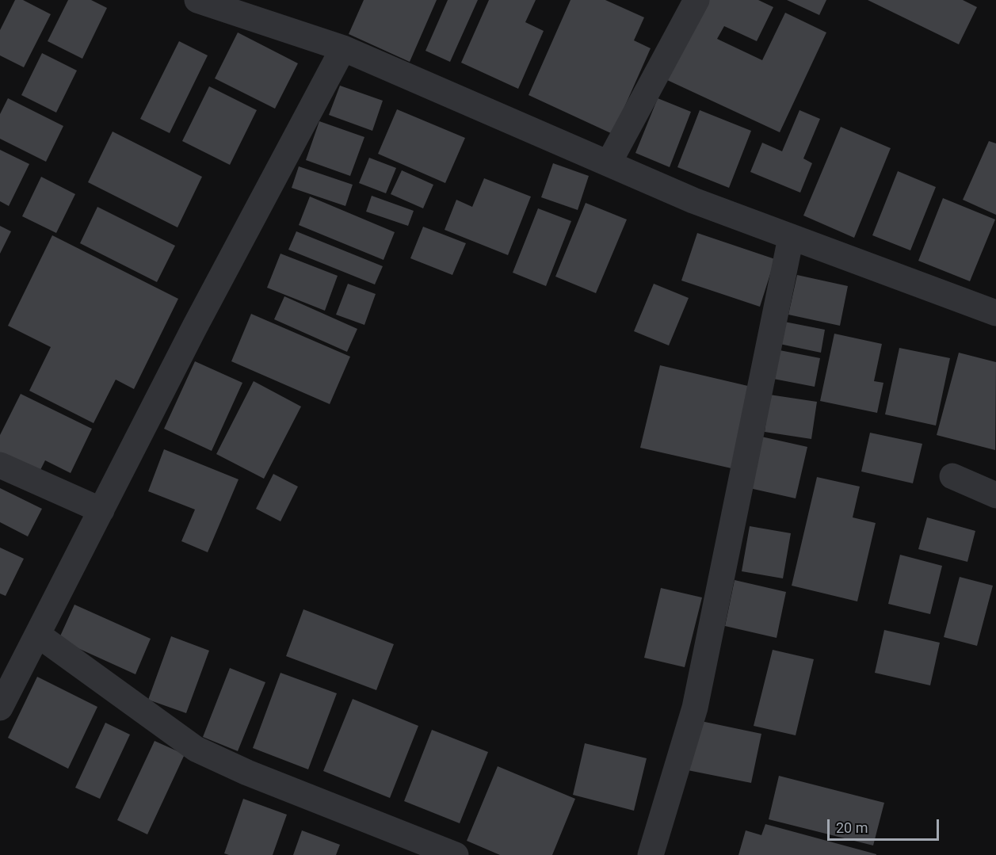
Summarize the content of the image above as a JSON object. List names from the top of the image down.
{
  "scale_bar": "20 m"
}
